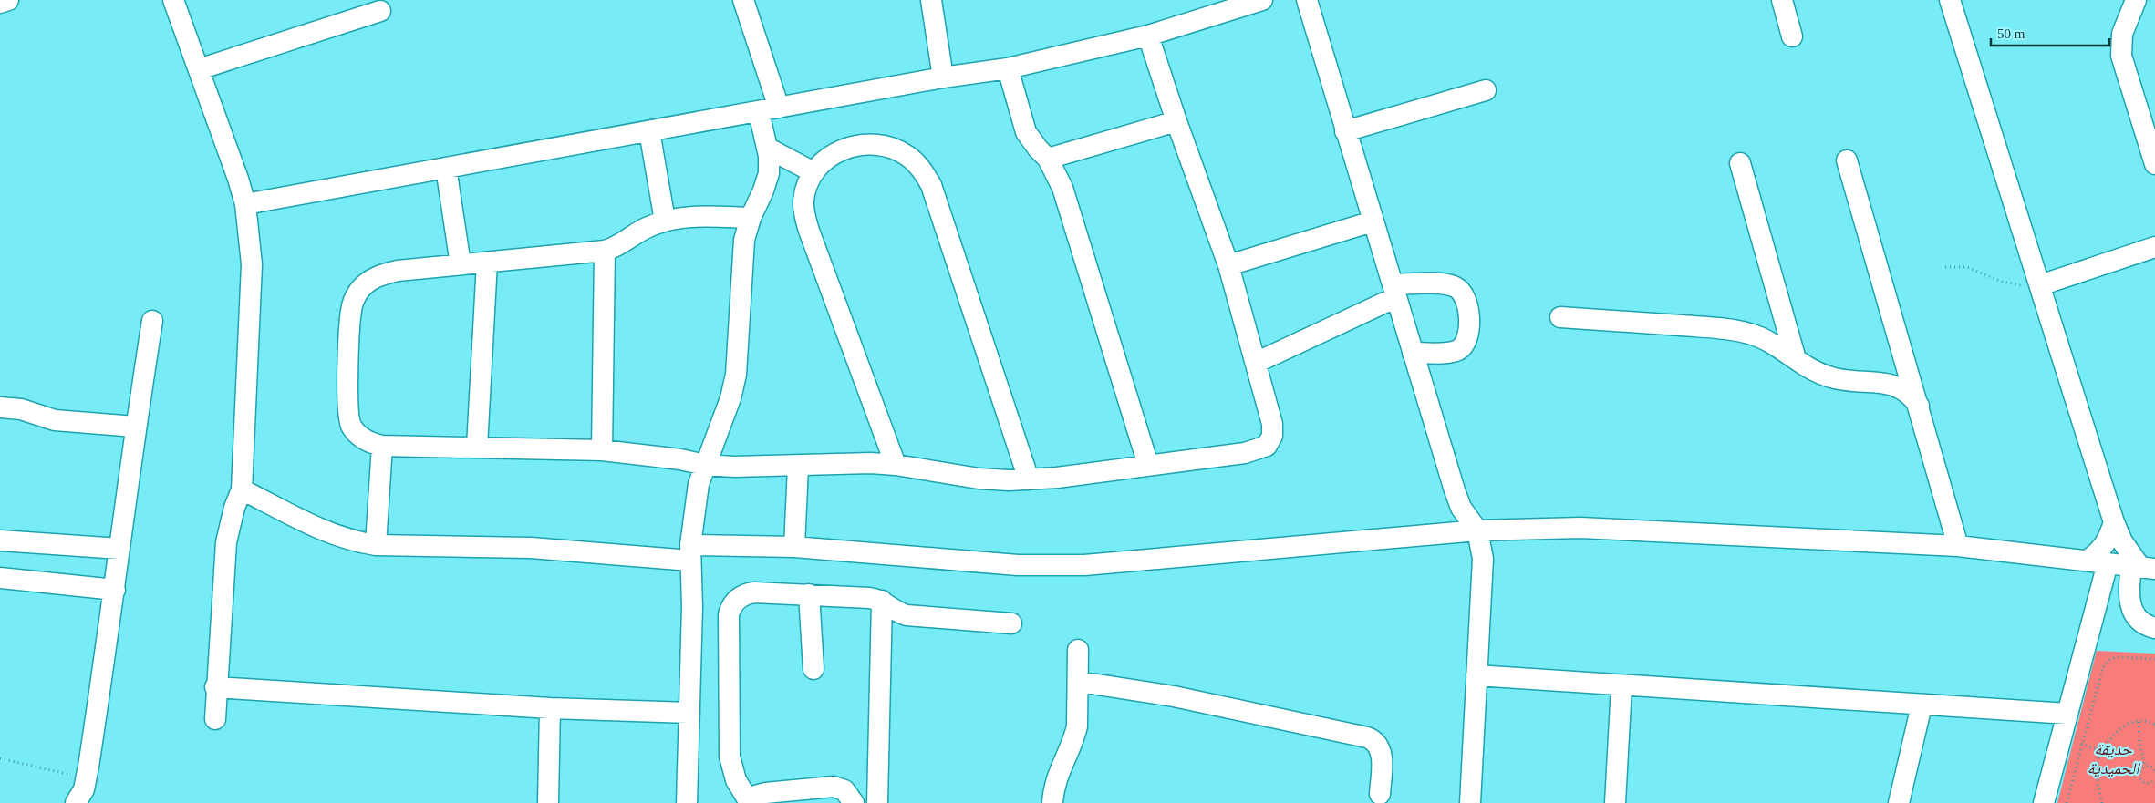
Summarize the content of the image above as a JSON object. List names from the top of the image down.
{
  "parks": ["حديقة الحميدية"],
  "scale_bar": "50 m"
}
